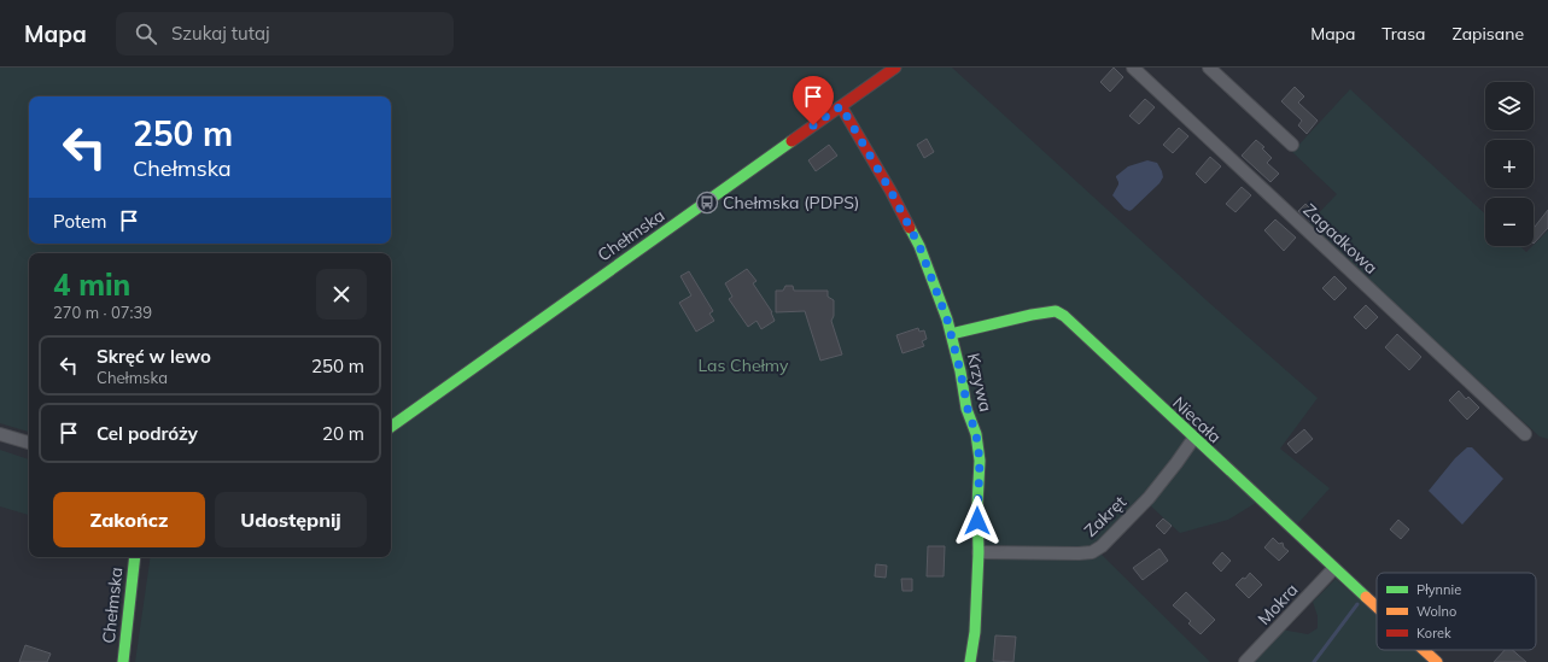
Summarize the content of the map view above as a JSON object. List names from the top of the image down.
{
  "streets": {
    "street": [
      "Chełmska",
      "Zagadkowa",
      "Krzywa",
      "Niecała",
      "Zakręt",
      "Mokra"
    ]
  },
  "crossings": [
    ["Chełmska", "Krzywa"],
    ["Krzywa", "Niecała"],
    ["Krzywa", "Zakręt"],
    ["Niecała", "Zakręt"],
    ["Niecała", "Mokra"]
  ],
  "parks": ["Las Chełmy"],
  "places": {
    "bus stop": ["Chełmska (PDPS)"]
  },
  "legend": ["Płynnie", "Wolno", "Korek"],
  "page": {
    "header": "Mapa",
    "search": "Szukaj tutaj",
    "nav": ["Mapa", "Trasa", "Zapisane"],
    "map_buttons": ["+", "−"],
    "turn": ["250 m", "Chełmska"],
    "then": "Potem",
    "heading": ["4 min", "270 m · 07:39"],
    "list": [
      {
        "name": "Skręć w lewo",
        "note": "Chełmska",
        "value": "250 m"
      },
      {
        "name": "Cel podróży",
        "value": "20 m"
      }
    ],
    "buttons": ["Zakończ", "Udostępnij"]
  }
}
